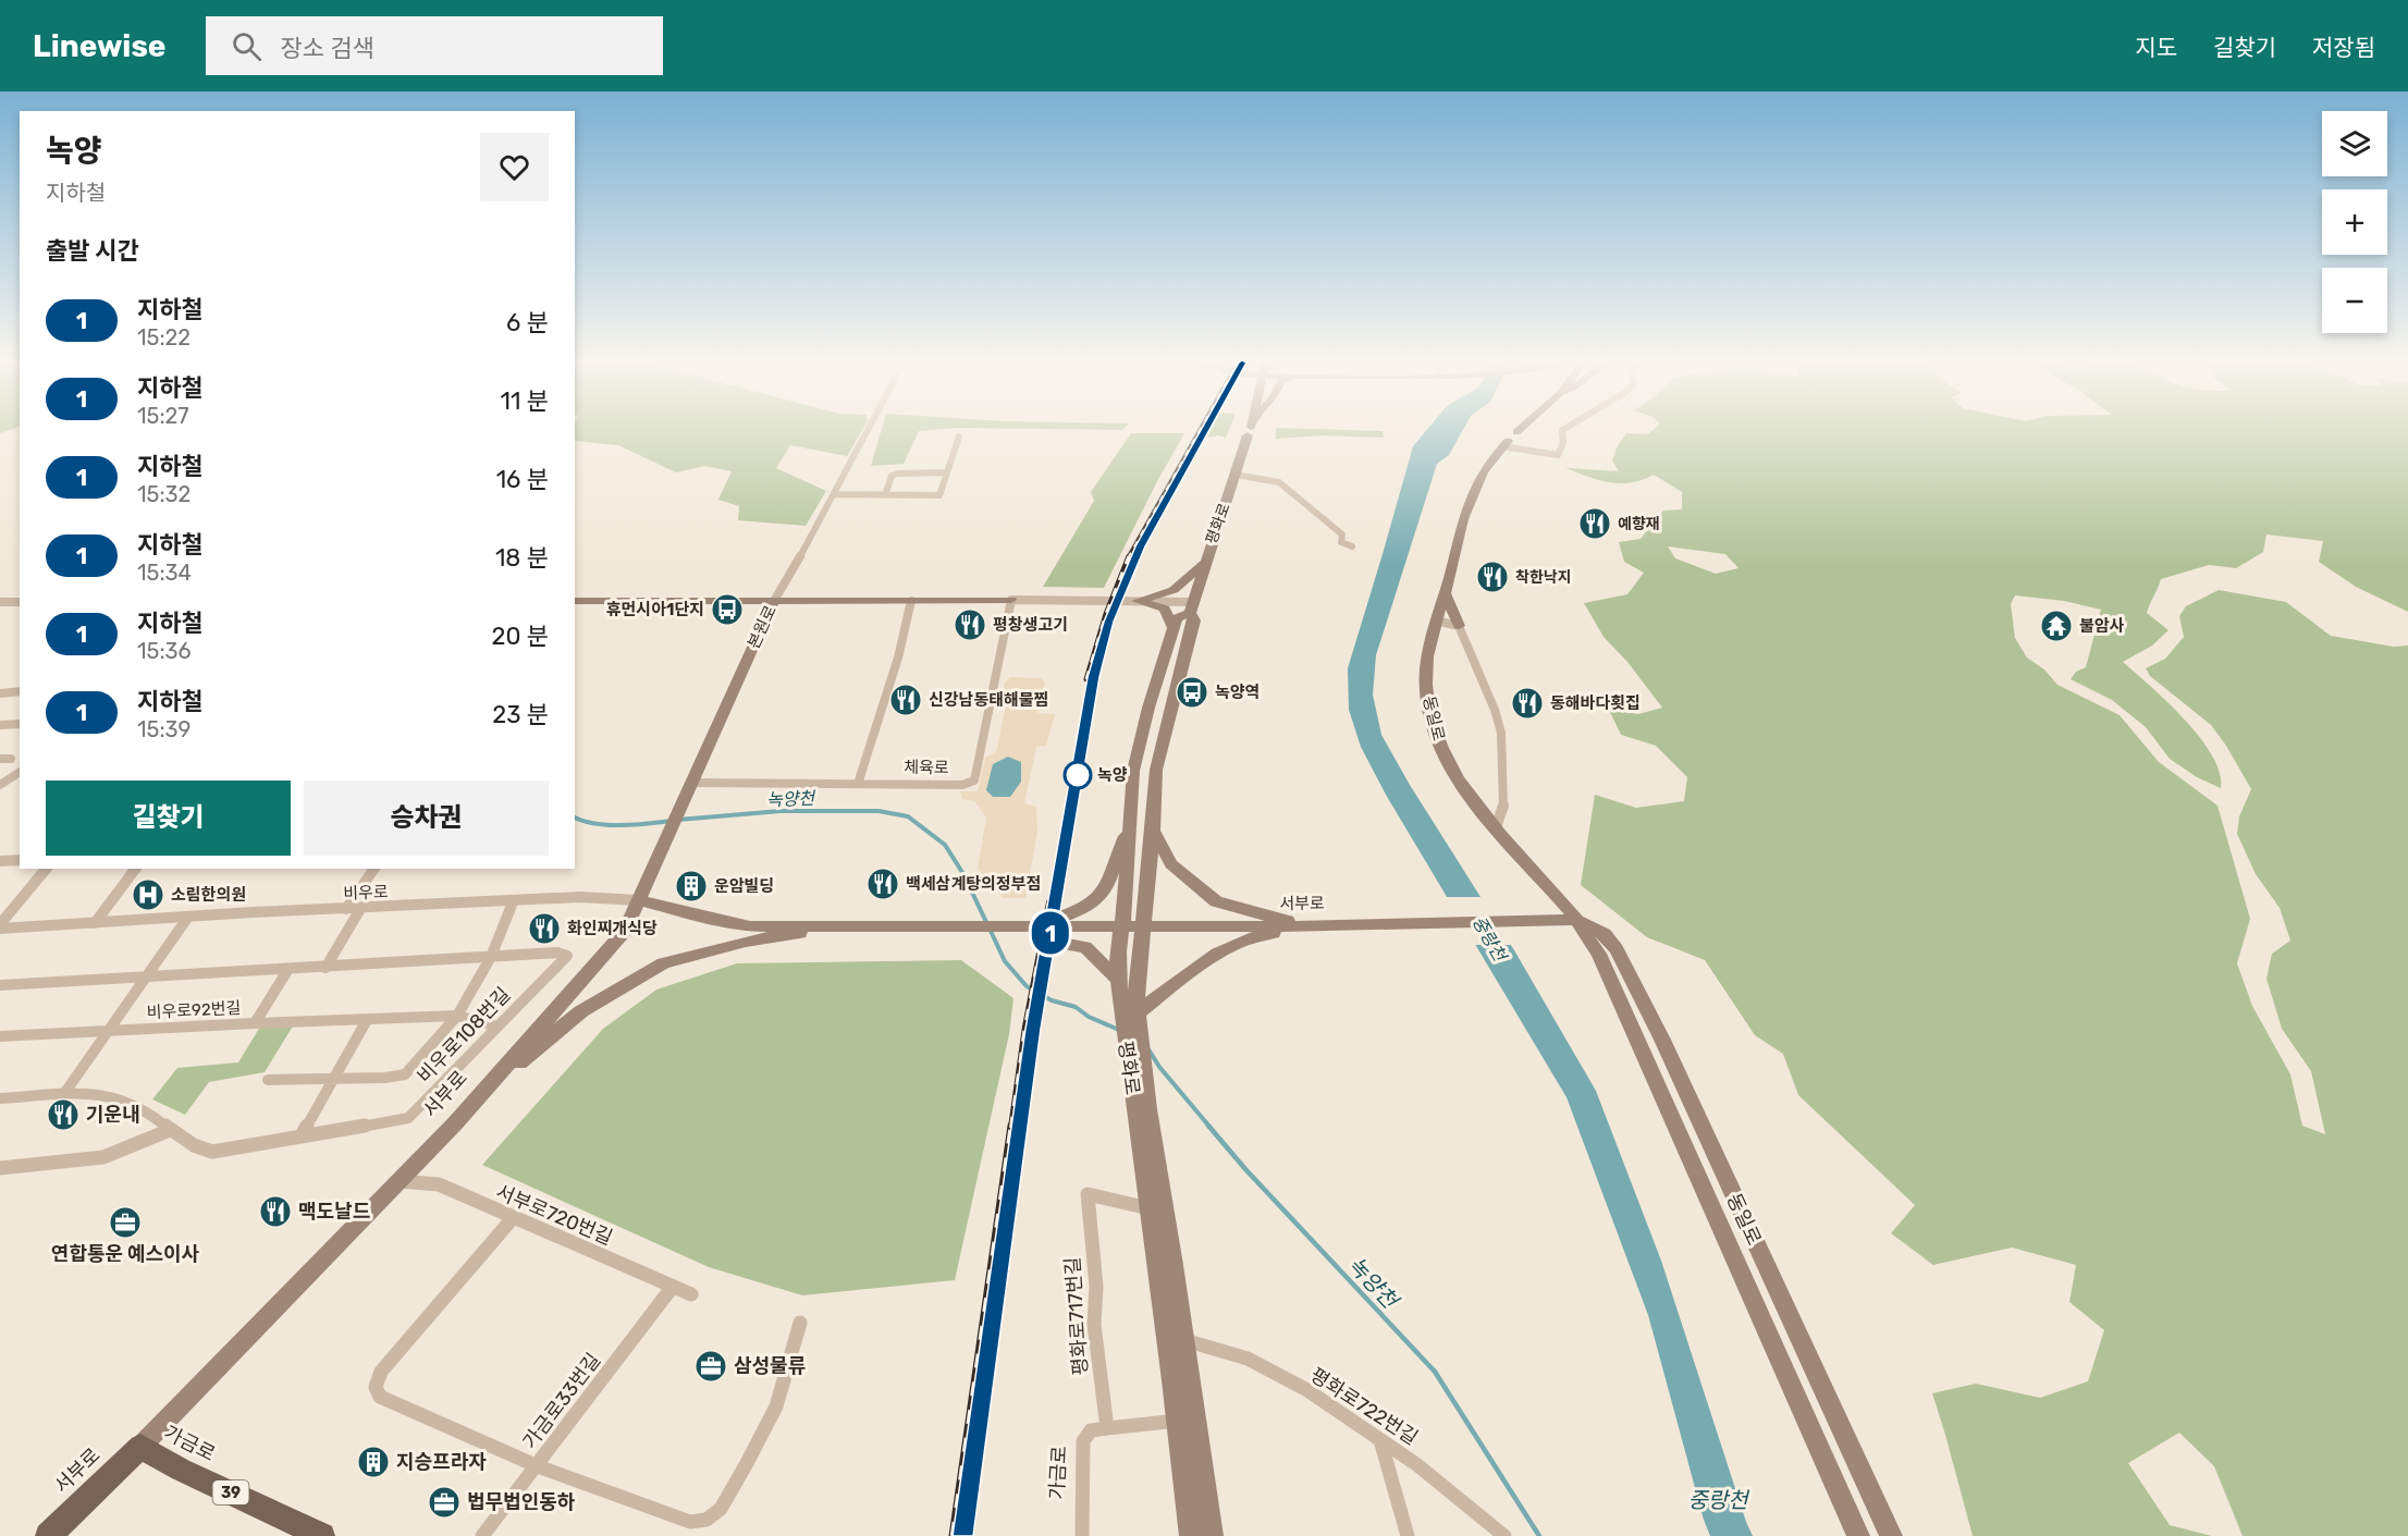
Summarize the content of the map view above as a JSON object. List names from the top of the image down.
{
  "streets": {
    "main road": ["서부로", "가금로", "39"],
    "street": [
      "평화로",
      "본원로",
      "동일로",
      "체육로",
      "비우로",
      "비우로92번길",
      "비우로108번길",
      "서부로720번길",
      "평화로717번길",
      "가금로33번길",
      "평화로722번길"
    ]
  },
  "crossings": [
    ["평화로", "서부로"],
    ["평화로", "평화로717번길"],
    ["평화로", "평화로722번길"],
    ["본원로", "체육로"],
    ["본원로", "비우로"],
    ["본원로", "서부로"],
    ["동일로", "서부로"],
    ["비우로", "서부로"],
    ["비우로", "비우로92번길"],
    ["비우로", "비우로108번길"],
    ["서부로", "서부로720번길"],
    ["서부로", "가금로"],
    ["비우로92번길", "비우로108번길"],
    ["서부로720번길", "가금로33번길"],
    ["평화로717번길", "가금로"]
  ],
  "water": ["녹양천", "중랑천"],
  "places": {
    "restaurant": [
      "예향재",
      "착한낙지",
      "평창생고기",
      "신강남동태해물찜",
      "동해바다횟집",
      "백세삼계탕의정부점",
      "화인찌개식당",
      "기운내",
      "맥도날드"
    ],
    "bus stop": ["휴먼시아1단지", "녹양역"],
    "temple": ["불암사"],
    "other": ["녹양"],
    "building": ["운암빌딩", "지승프라자"],
    "hospital": ["소림한의원"],
    "office": ["연합통운 예스이사", "삼성물류", "법무법인동하"]
  },
  "lines": ["metro line 1"],
  "page": {
    "header": "Linewise",
    "search": "장소 검색",
    "nav": ["지도", "길찾기", "저장됨"],
    "on_map": "1",
    "map_buttons": ["+", "−"],
    "heading": [
      ["녹양", "지하철"],
      "출발 시간"
    ],
    "list": [
      {
        "mark": "1",
        "name": "지하철",
        "note": "15:22",
        "value": "6 분"
      },
      {
        "mark": "1",
        "name": "지하철",
        "note": "15:27",
        "value": "11 분"
      },
      {
        "mark": "1",
        "name": "지하철",
        "note": "15:32",
        "value": "16 분"
      },
      {
        "mark": "1",
        "name": "지하철",
        "note": "15:34",
        "value": "18 분"
      },
      {
        "mark": "1",
        "name": "지하철",
        "note": "15:36",
        "value": "20 분"
      },
      {
        "mark": "1",
        "name": "지하철",
        "note": "15:39",
        "value": "23 분"
      }
    ],
    "buttons": ["길찾기", "승차권"]
  }
}
